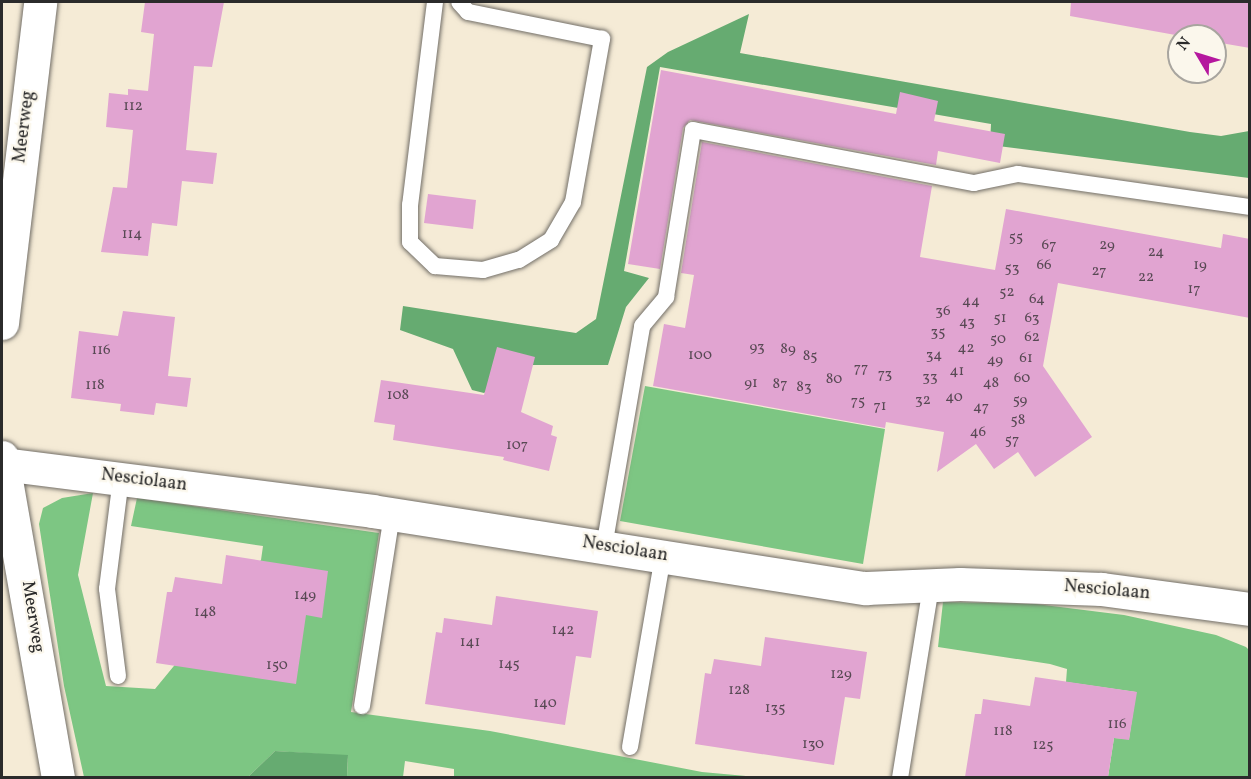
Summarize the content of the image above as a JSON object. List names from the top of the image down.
{
  "streets": {
    "street": ["Meerweg", "Nesciolaan"]
  },
  "crossings": [
    ["Meerweg", "Nesciolaan"]
  ],
  "house_numbers": [
    "112",
    "114",
    "55",
    "67",
    "29",
    "24",
    "66",
    "19",
    "53",
    "27",
    "22",
    "17",
    "52",
    "64",
    "44",
    "36",
    "51",
    "63",
    "43",
    "35",
    "62",
    "50",
    "93",
    "42",
    "89",
    "116",
    "100",
    "34",
    "85",
    "61",
    "49",
    "77",
    "41",
    "73",
    "33",
    "60",
    "80",
    "91",
    "48",
    "87",
    "118",
    "83",
    "108",
    "40",
    "32",
    "59",
    "75",
    "71",
    "47",
    "58",
    "46",
    "57",
    "107",
    "149",
    "148",
    "142",
    "141",
    "145",
    "150",
    "129",
    "128",
    "140",
    "135",
    "116",
    "118",
    "130",
    "125"
  ],
  "north": "top left"
}
